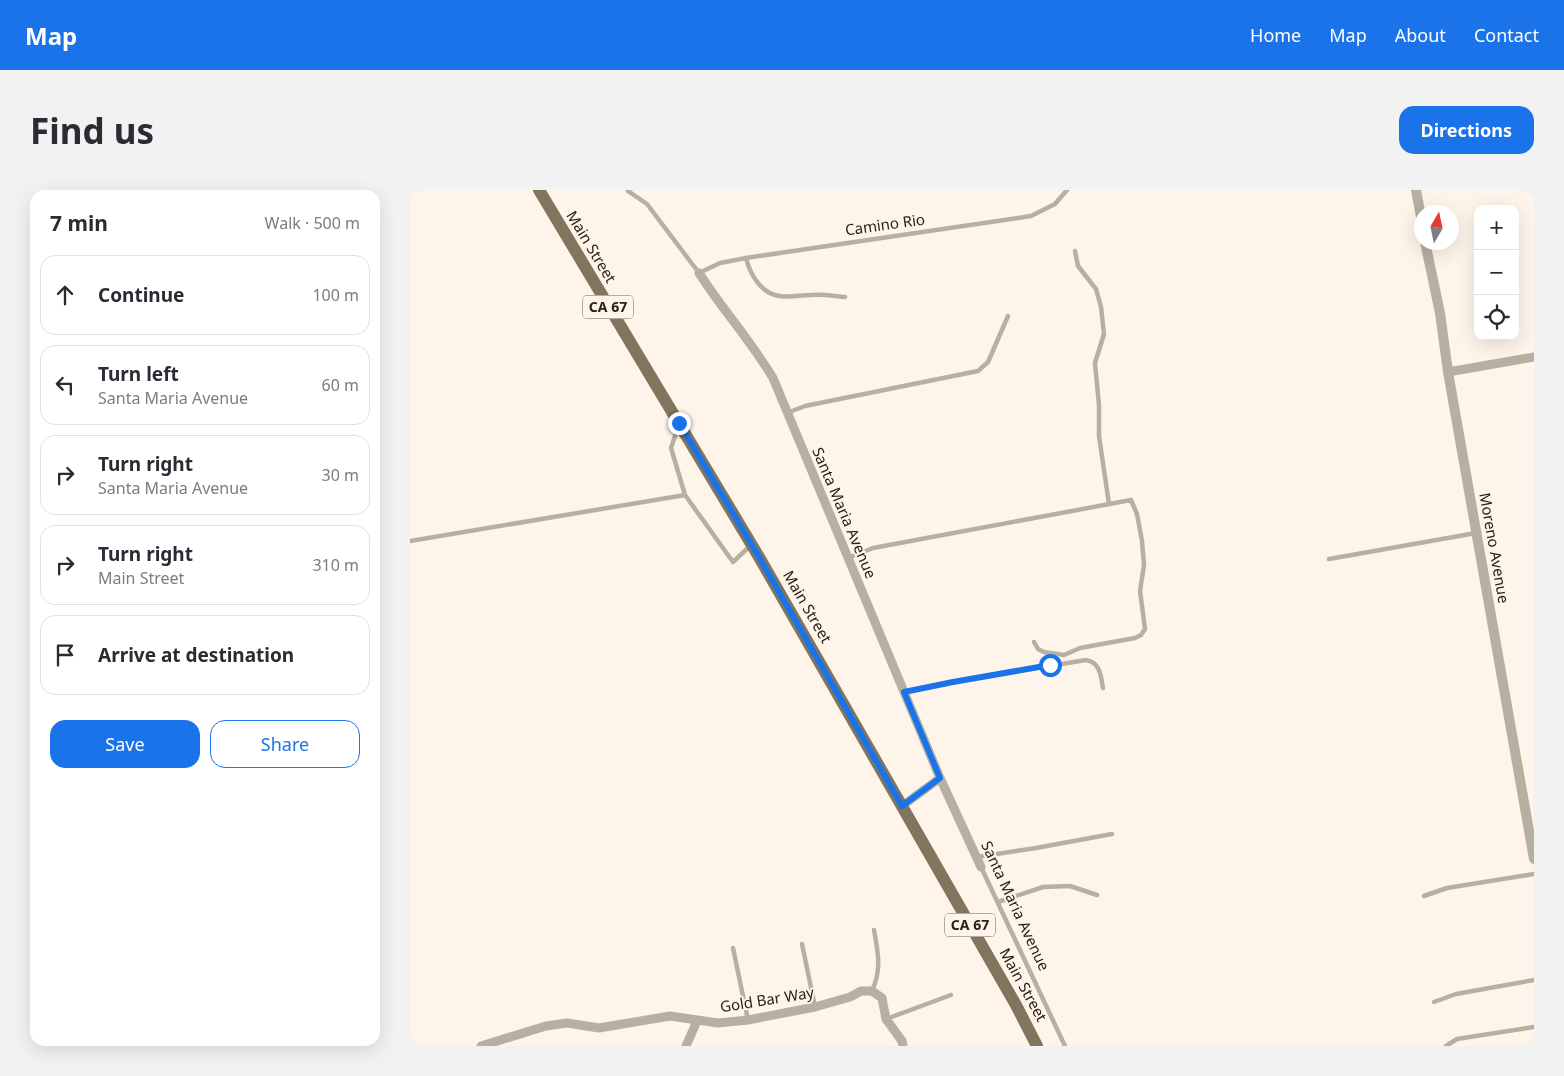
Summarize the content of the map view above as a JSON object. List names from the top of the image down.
{
  "streets": {
    "main road": ["Main Street", "CA 67"],
    "street": ["Santa Maria Avenue", "Moreno Avenue", "Gold Bar Way"],
    "lane": ["Camino Rio"]
  },
  "crossings": [
    ["Camino Rio", "Santa Maria Avenue"]
  ],
  "north": "top",
  "page": {
    "header": "Map",
    "nav": [
      "Home",
      "Map",
      "About",
      "Contact"
    ],
    "buttons": [
      "Directions",
      ["Save", "Share"]
    ],
    "title": "Find us",
    "heading": ["7 min", "Walk · 500 m"],
    "map_buttons": ["+", "−"],
    "list": [
      ["Continue", "100 m"],
      ["Turn left", "Santa Maria Avenue", "60 m"],
      ["Turn right", "Santa Maria Avenue", "30 m"],
      ["Turn right", "Main Street", "310 m"],
      "Arrive at destination"
    ]
  }
}
